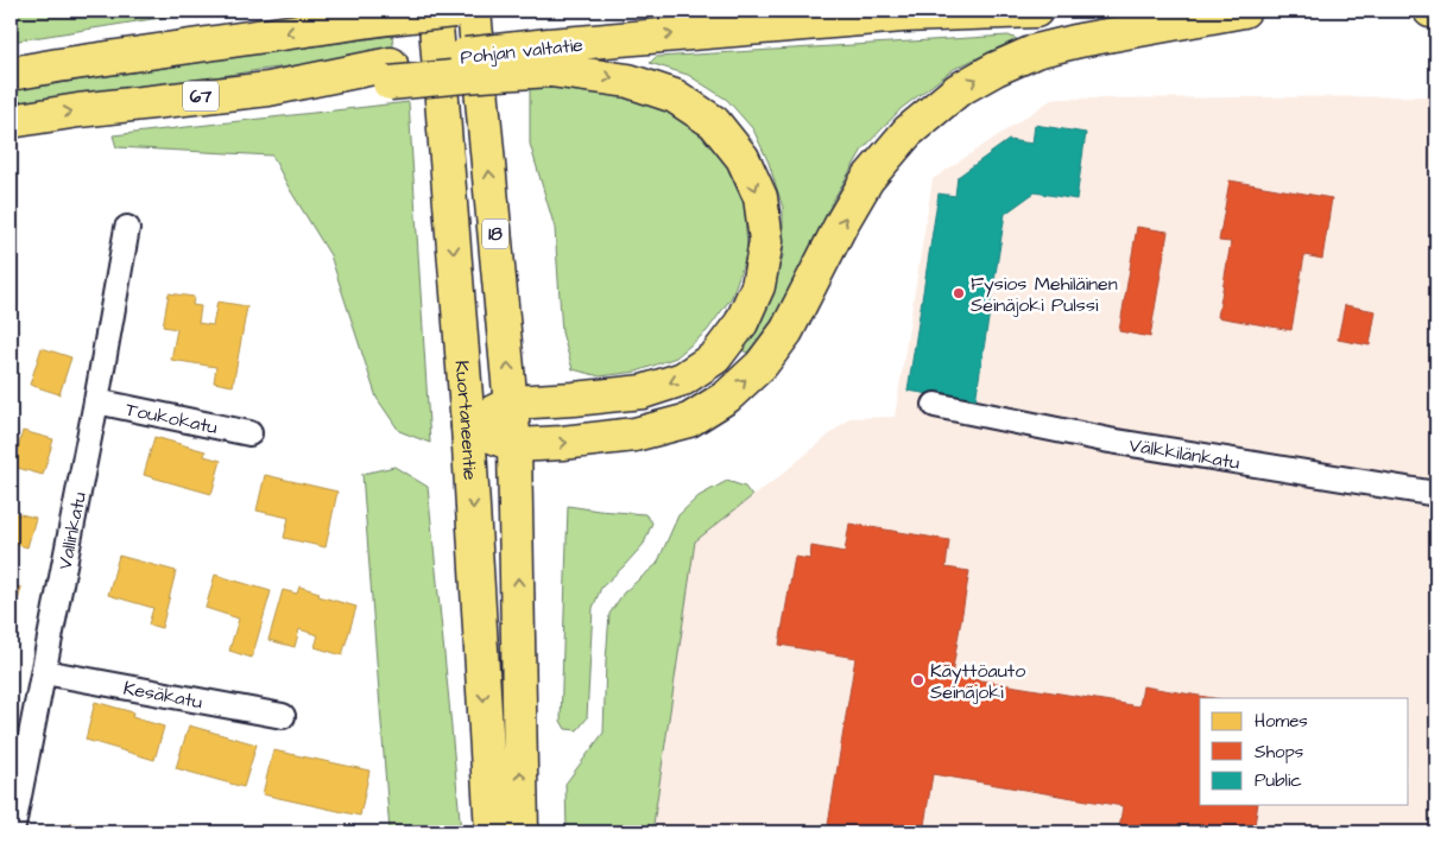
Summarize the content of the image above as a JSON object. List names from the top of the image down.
{
  "streets": {
    "highway": [
      "Pohjan valtatie",
      "67",
      "18",
      "Kuortaneentie"
    ],
    "street": [
      "Toukokatu",
      "Välkkilänkatu",
      "Vallinkatu",
      "Kesäkatu"
    ]
  },
  "crossings": [
    ["Toukokatu", "Vallinkatu"],
    ["Vallinkatu", "Kesäkatu"]
  ],
  "places": ["Fysios Mehiläinen Seinäjoki Pulssi", "Käyttöauto Seinäjoki"],
  "legend": ["Homes", "Shops", "Public"]
}
